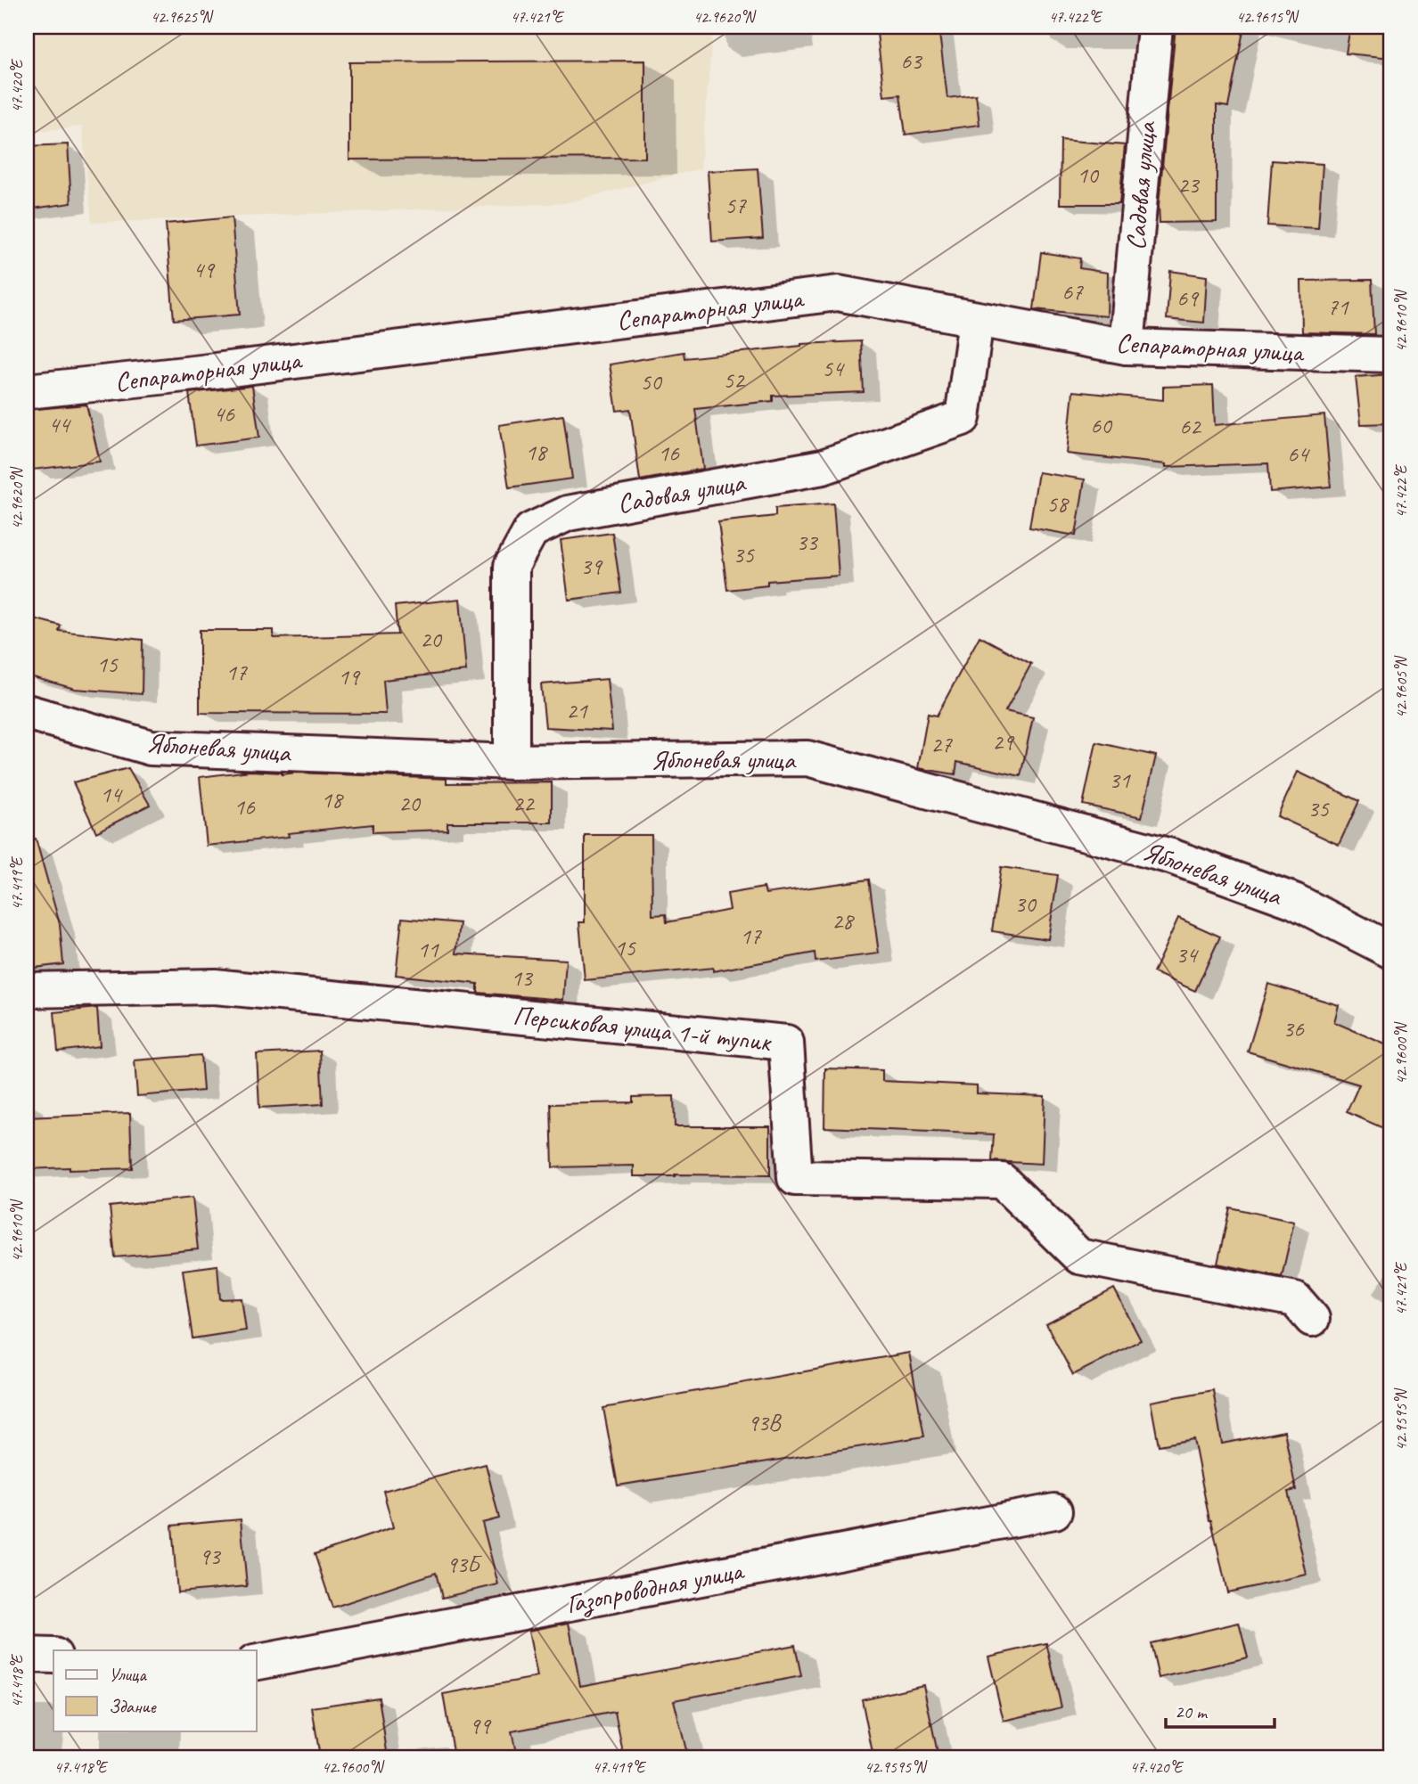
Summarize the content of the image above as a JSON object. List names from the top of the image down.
{
  "streets": {
    "street": [
      "Садовая улица",
      "Сепараторная улица",
      "Яблоневая улица",
      "Персиковая улица 1-й тупик",
      "Газопроводная улица"
    ]
  },
  "crossings": [
    ["Садовая улица", "Сепараторная улица"],
    ["Садовая улица", "Яблоневая улица"]
  ],
  "house_numbers": [
    "63",
    "10",
    "23",
    "57",
    "49",
    "67",
    "69",
    "71",
    "54",
    "52",
    "50",
    "46",
    "44",
    "60",
    "62",
    "18",
    "16",
    "64",
    "58",
    "33",
    "35",
    "39",
    "20",
    "15",
    "17",
    "19",
    "21",
    "29",
    "27",
    "31",
    "14",
    "18",
    "20",
    "22",
    "16",
    "35",
    "30",
    "28",
    "17",
    "15",
    "11",
    "34",
    "13",
    "36",
    "93В",
    "93",
    "93Б",
    "99"
  ],
  "legend": ["Улица", "Здание"],
  "scale_bar": "20 m",
  "coordinates": [
    "42.9625°N",
    "47.421°E",
    "42.9620°N",
    "47.422°E",
    "42.9615°N",
    "47.420°E",
    "42.9610°N",
    "42.9605°N",
    "47.419°E",
    "42.9600°N",
    "42.9595°N",
    "47.418°E"
  ]
}
